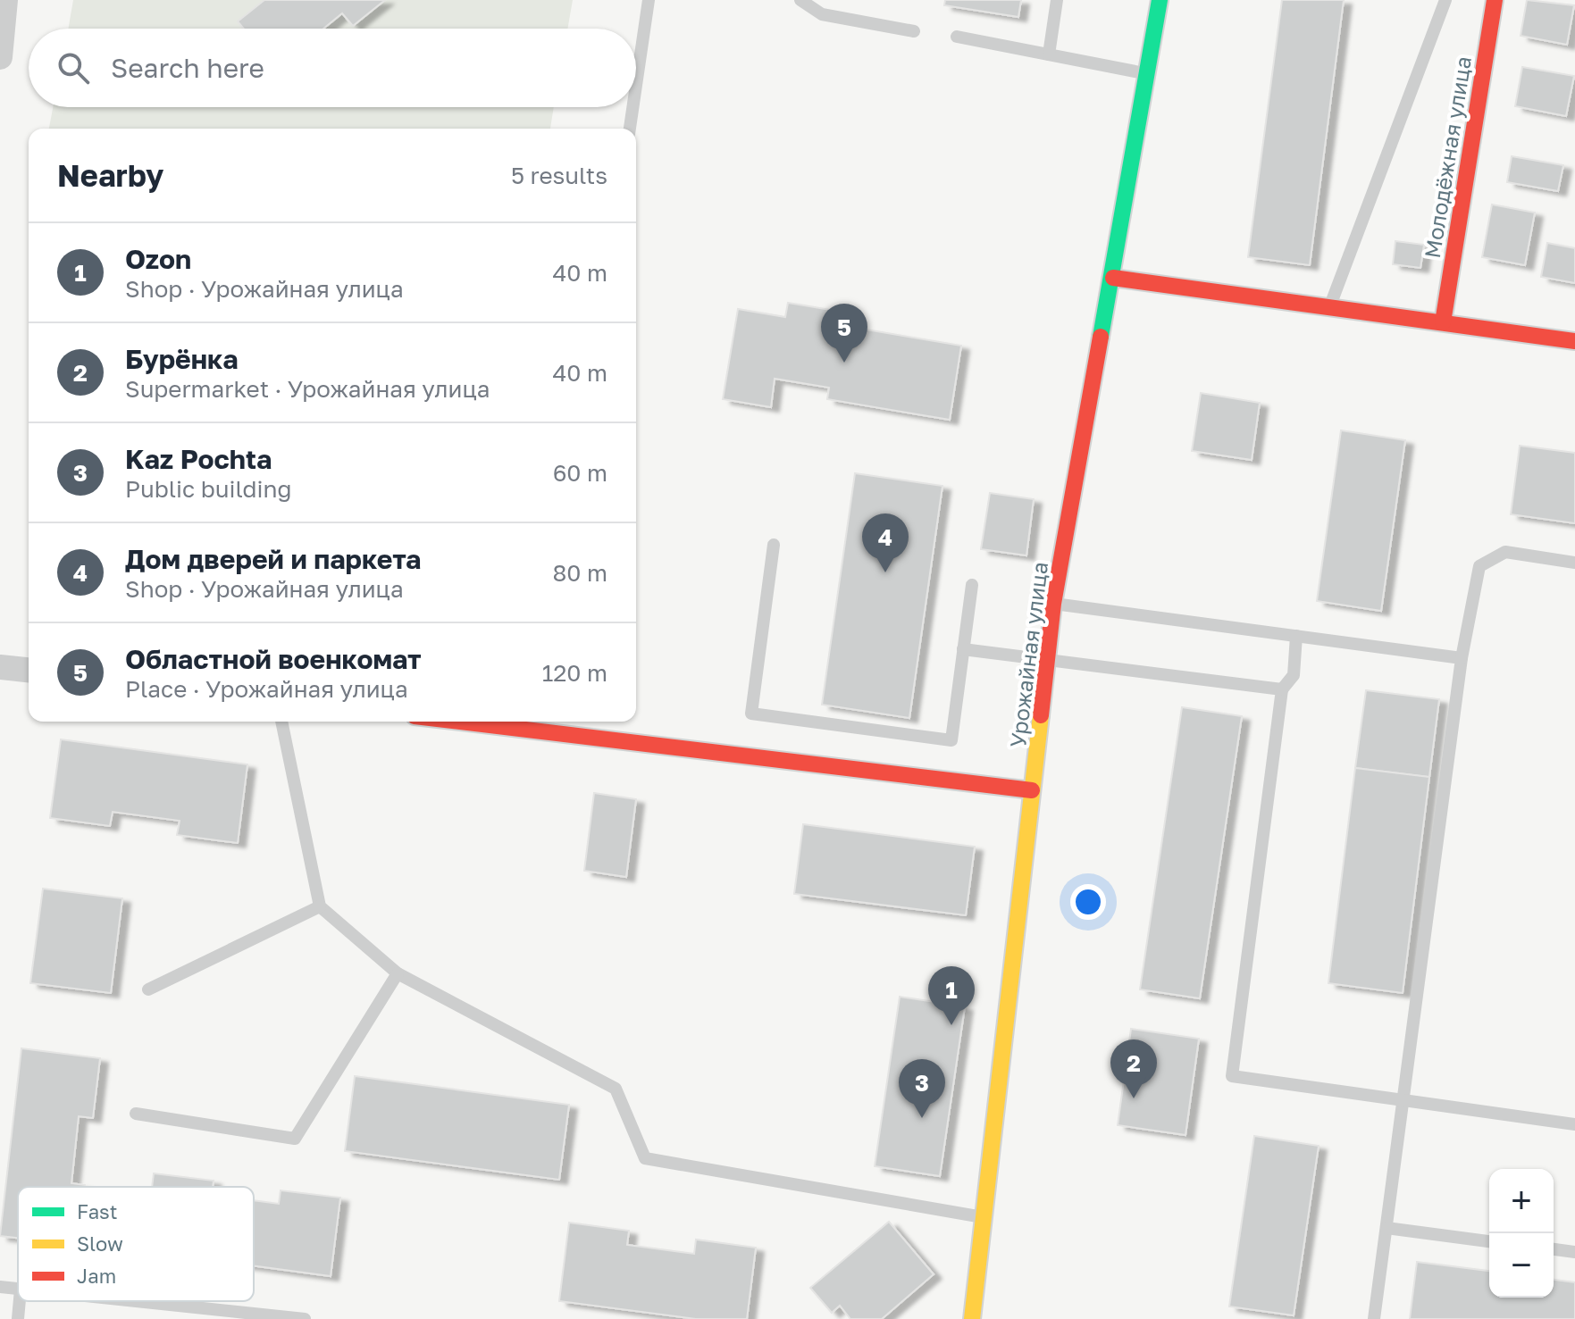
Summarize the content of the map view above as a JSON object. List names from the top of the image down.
{
  "streets": {
    "street": ["Молодёжная улица", "Урожайная улица"]
  },
  "legend": ["Fast", "Slow", "Jam"],
  "page": {
    "search": "Search here",
    "heading": ["Nearby", "5 results"],
    "list": [
      {
        "mark": "1",
        "name": "Ozon",
        "note": "Shop · Урожайная улица",
        "value": "40 m"
      },
      {
        "mark": "2",
        "name": "Бурёнка",
        "note": "Supermarket · Урожайная улица",
        "value": "40 m"
      },
      {
        "mark": "3",
        "name": "Kaz Pochta",
        "note": "Public building",
        "value": "60 m"
      },
      {
        "mark": "4",
        "name": "Дом дверей и паркета",
        "note": "Shop · Урожайная улица",
        "value": "80 m"
      },
      {
        "mark": "5",
        "name": "Областной военкомат",
        "note": "Place · Урожайная улица",
        "value": "120 m"
      }
    ],
    "pins": [
      "5",
      "4",
      "1",
      "2",
      "3"
    ],
    "map_buttons": ["+", "−"]
  }
}
